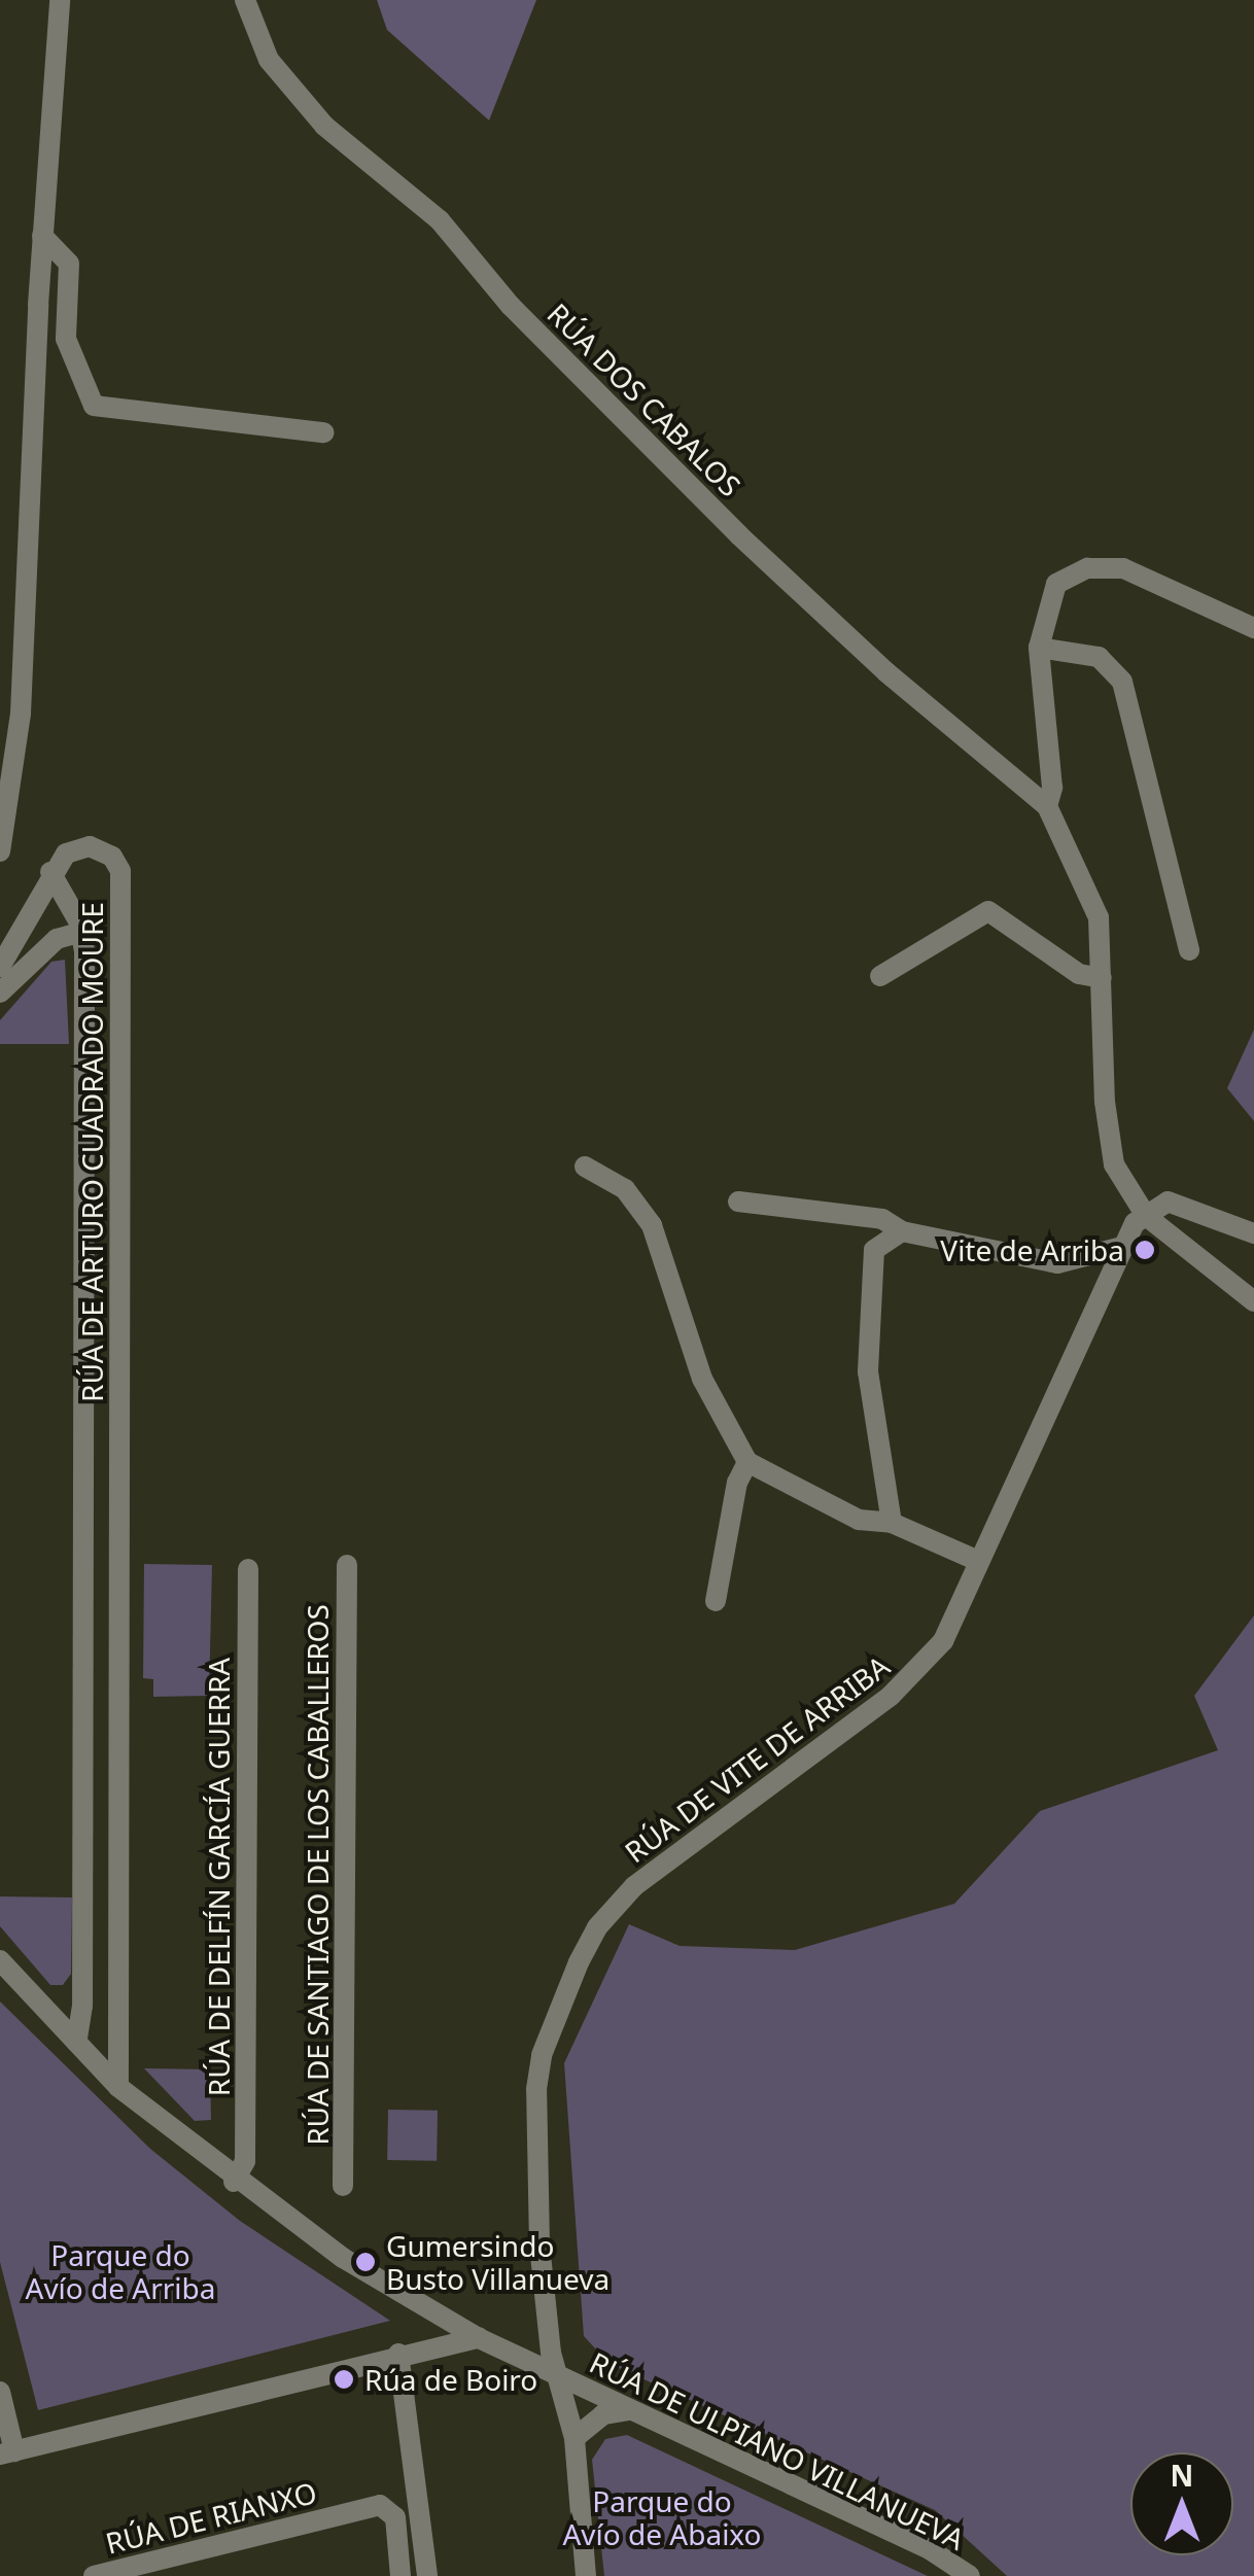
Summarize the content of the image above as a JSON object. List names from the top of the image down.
{
  "streets": {
    "street": [
      "RÚA DOS CABALOS",
      "RÚA DE ARTURO CUADRADO MOURE",
      "RÚA DE VITE DE ARRIBA",
      "RÚA DE SANTIAGO DE LOS CABALLEROS",
      "RÚA DE DELFÍN GARCÍA GUERRA",
      "RÚA DE ULPIANO VILLANUEVA",
      "RÚA DE RIANXO"
    ]
  },
  "crossings": [
    ["RÚA DOS CABALOS", "RÚA DE VITE DE ARRIBA"],
    ["RÚA DE ARTURO CUADRADO MOURE", "RÚA DE ULPIANO VILLANUEVA"],
    ["RÚA DE VITE DE ARRIBA", "RÚA DE ULPIANO VILLANUEVA"],
    ["RÚA DE DELFÍN GARCÍA GUERRA", "RÚA DE ULPIANO VILLANUEVA"]
  ],
  "parks": ["Parque do Avío de Arriba", "Parque do Avío de Abaixo"],
  "places": ["Vite de Arriba", "Gumersindo Busto Villanueva", "Rúa de Boiro"],
  "north": "top"
}
